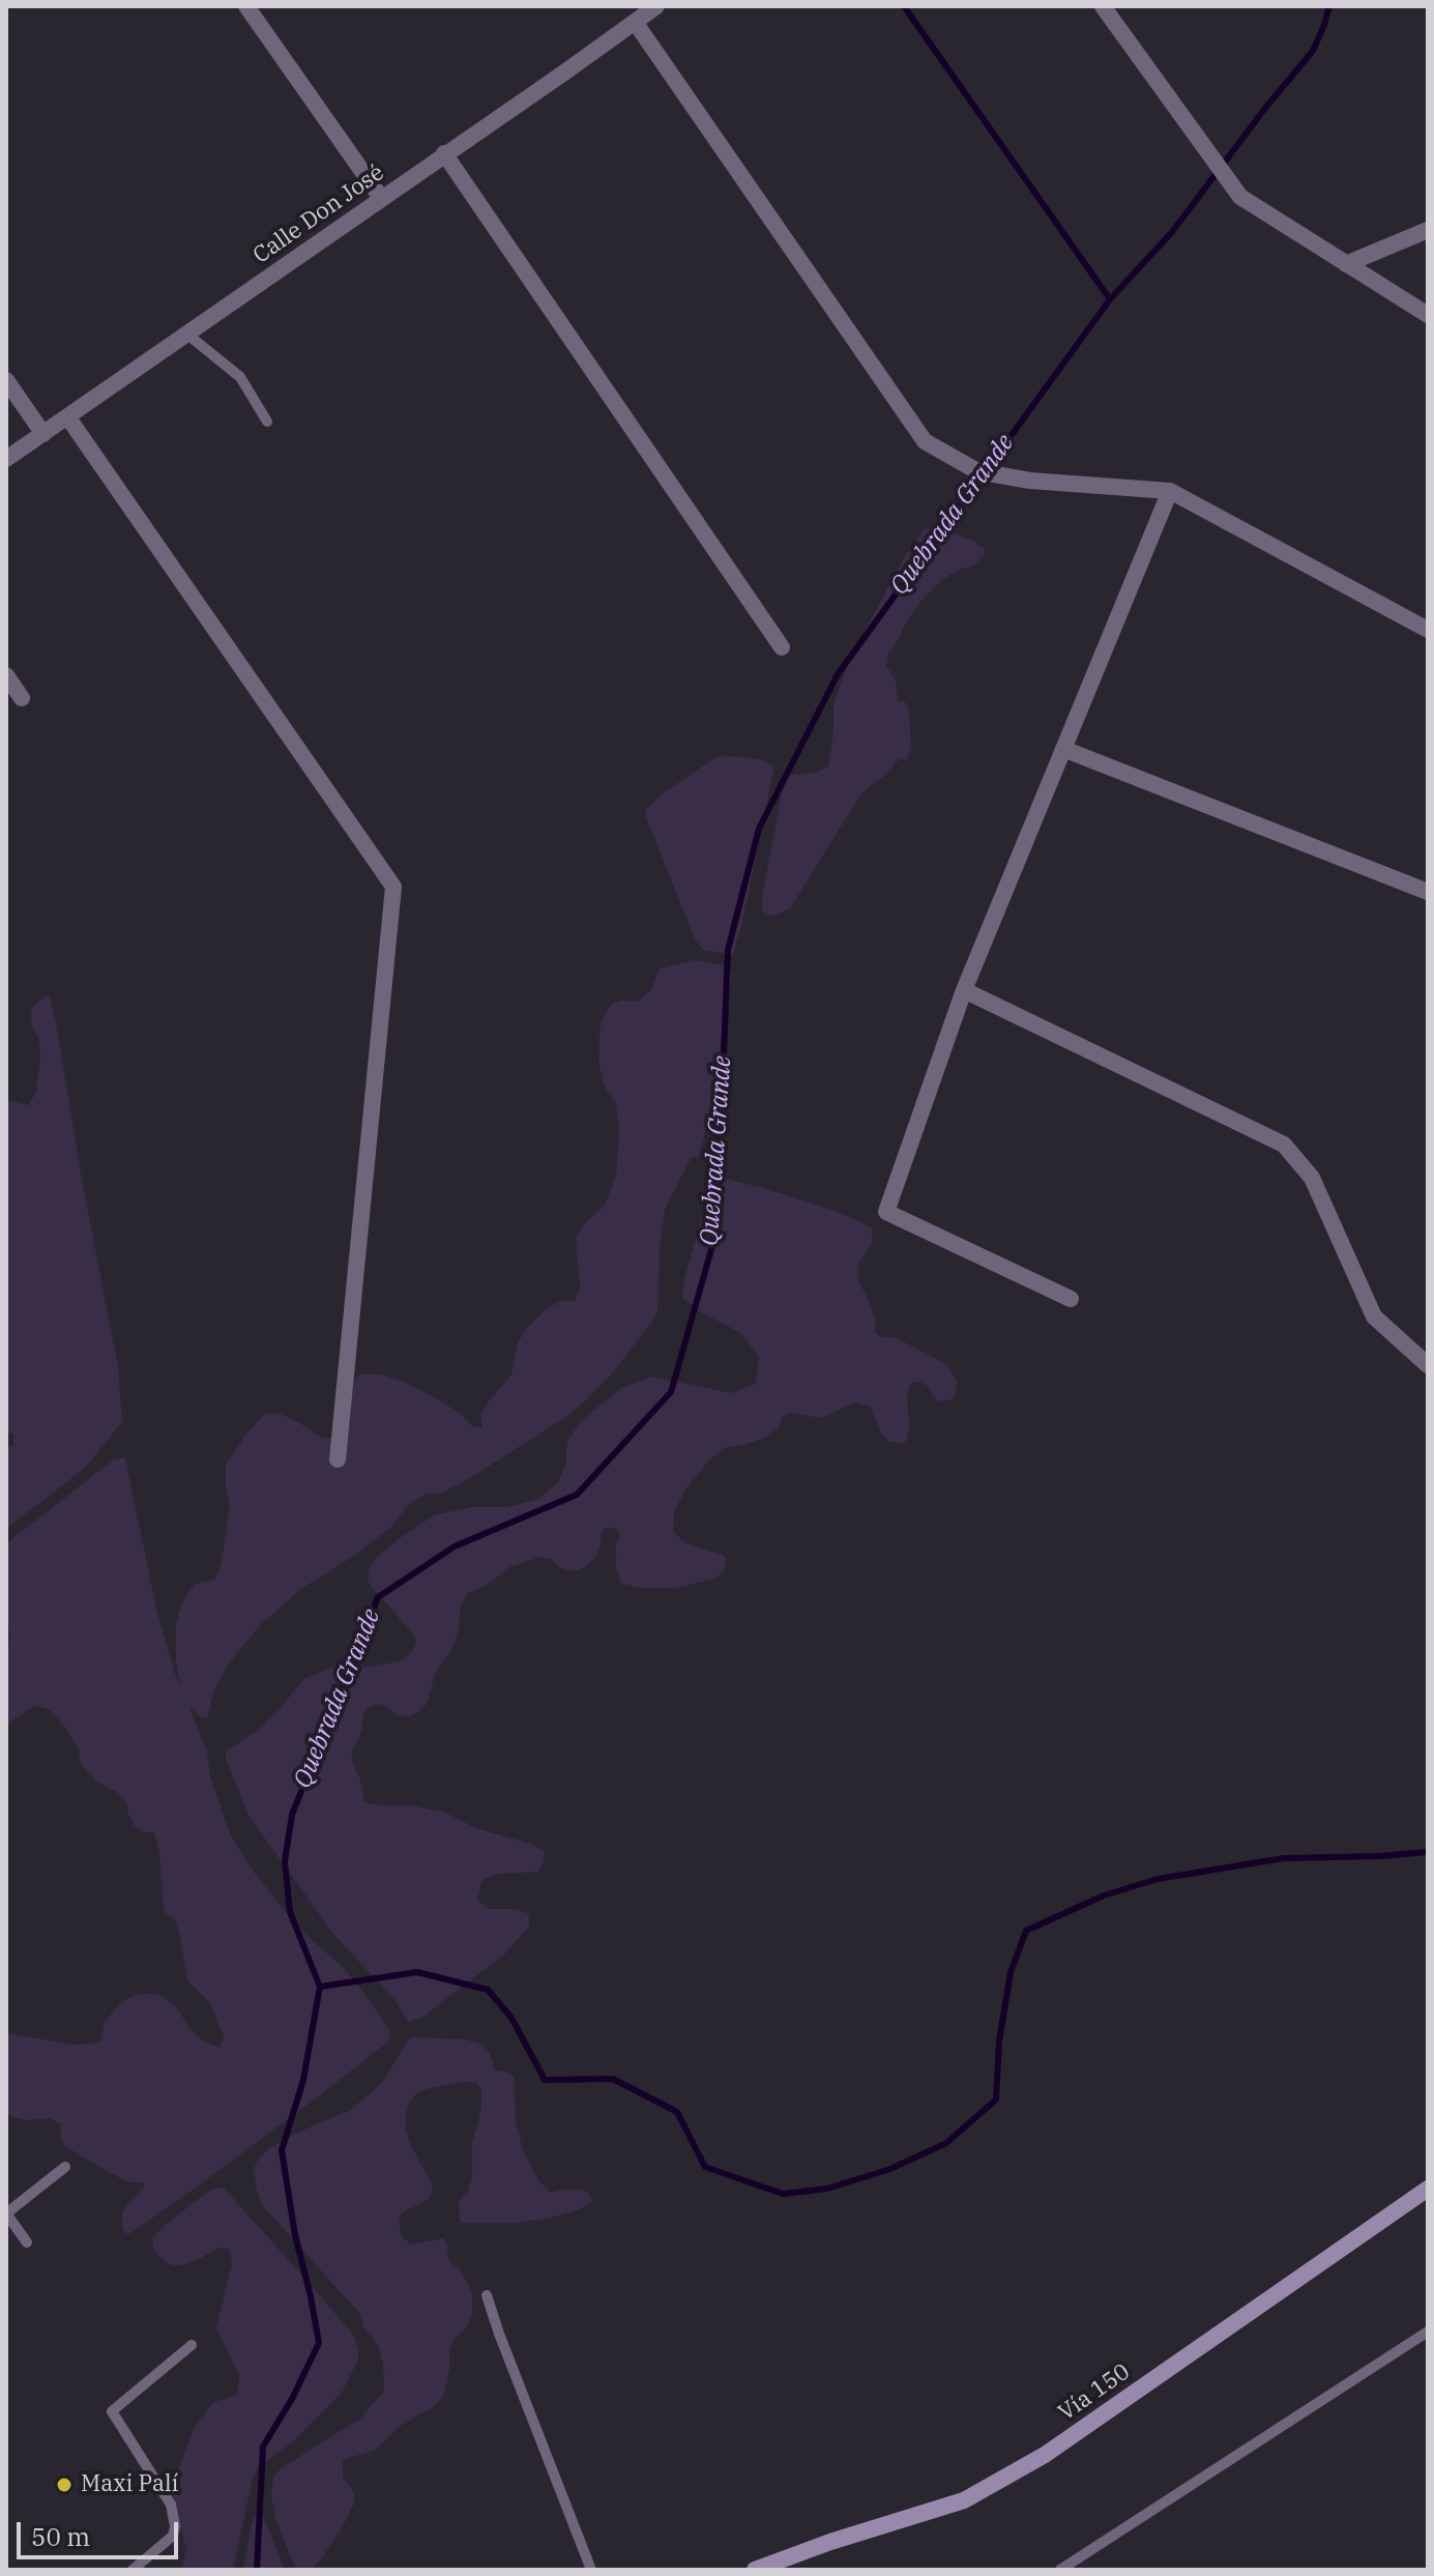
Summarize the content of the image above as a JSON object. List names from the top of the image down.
{
  "streets": {
    "main road": ["Vía 150"],
    "street": ["Calle Don José"]
  },
  "water": ["Quebrada Grande"],
  "places": ["Maxi Palí"],
  "scale_bar": "50 m"
}
